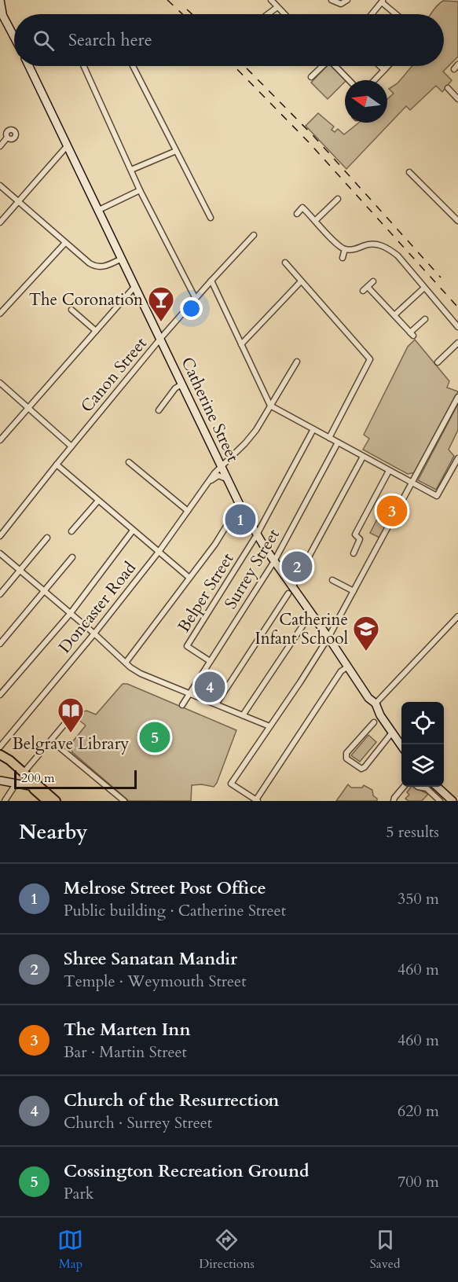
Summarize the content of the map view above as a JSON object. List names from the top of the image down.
{
  "streets": {
    "street": [
      "Canon Street",
      "Catherine Street",
      "Surrey Street",
      "Belper Street",
      "Doncaster Road"
    ]
  },
  "crossings": [
    ["Canon Street", "Catherine Street"],
    ["Catherine Street", "Surrey Street"],
    ["Catherine Street", "Belper Street"],
    ["Catherine Street", "Doncaster Road"],
    ["Surrey Street", "Belper Street"]
  ],
  "places": {
    "bar": ["The Coronation"],
    "school or university": ["Catherine Infant School"],
    "library": ["Belgrave Library"]
  },
  "scale_bar": "200 m",
  "north": "left",
  "page": {
    "search": "Search here",
    "pins": [
      "3",
      "1",
      "2",
      "4",
      "5"
    ],
    "scale": "200 m",
    "heading": ["Nearby", "5 results"],
    "list": [
      {
        "mark": "1",
        "name": "Melrose Street Post Office",
        "note": "Public building · Catherine Street",
        "value": "350 m"
      },
      {
        "mark": "2",
        "name": "Shree Sanatan Mandir",
        "note": "Temple · Weymouth Street",
        "value": "460 m"
      },
      {
        "mark": "3",
        "name": "The Marten Inn",
        "note": "Bar · Martin Street",
        "value": "460 m"
      },
      {
        "mark": "4",
        "name": "Church of the Resurrection",
        "note": "Church · Surrey Street",
        "value": "620 m"
      },
      {
        "mark": "5",
        "name": "Cossington Recreation Ground",
        "note": "Park",
        "value": "700 m"
      }
    ],
    "nav": ["Map", "Directions", "Saved"]
  }
}
